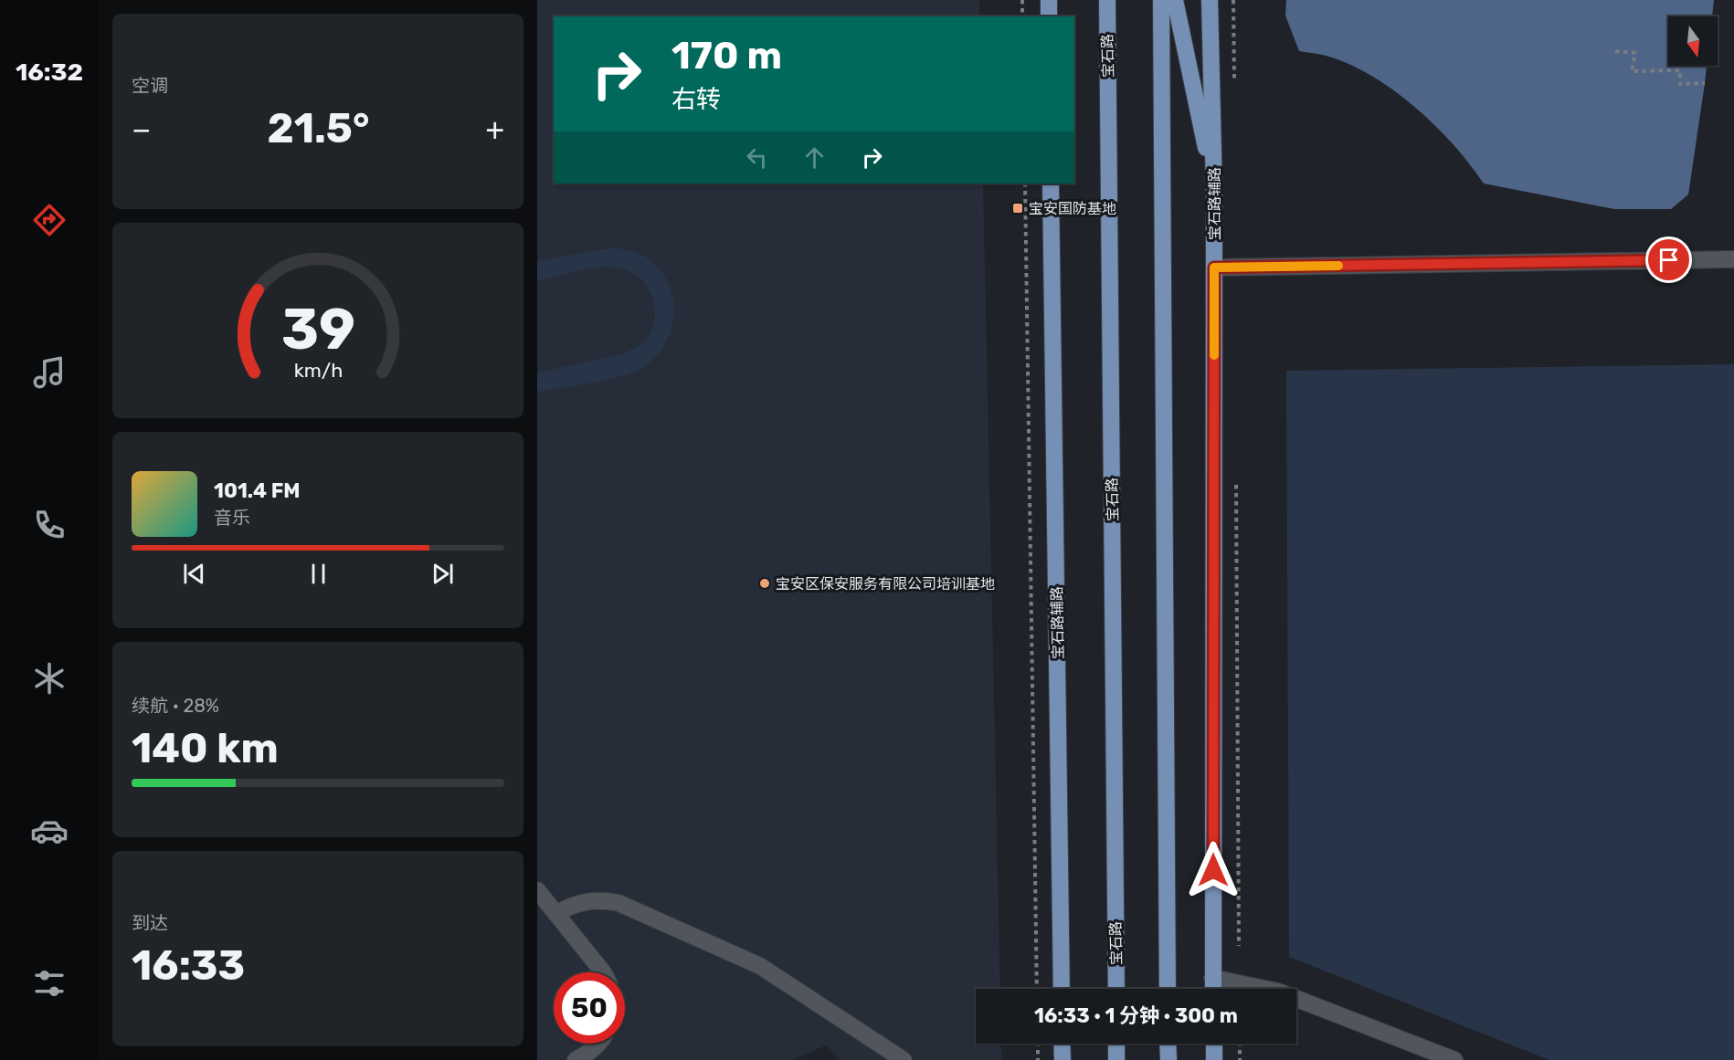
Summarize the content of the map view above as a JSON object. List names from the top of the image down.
{
  "streets": {
    "main road": ["宝石路", "宝石路辅路"]
  },
  "places": {
    "transit": ["宝安国防基地"],
    "other": ["宝安区保安服务有限公司培训基地"]
  },
  "north": "bottom",
  "page": {
    "tabs": "16:32",
    "tile": [
      "空调",
      ["续航 · 28%", "140 km"],
      ["到达", "16:33"]
    ],
    "turn": ["170 m", "右转"],
    "heat": ["−", "21.5°", "+"],
    "song": ["101.4 FM", "音乐"],
    "limit": "50",
    "trip": "16:33 · 1 分钟 · 300 m",
    "gauge": ["39", "km/h"]
  }
}
